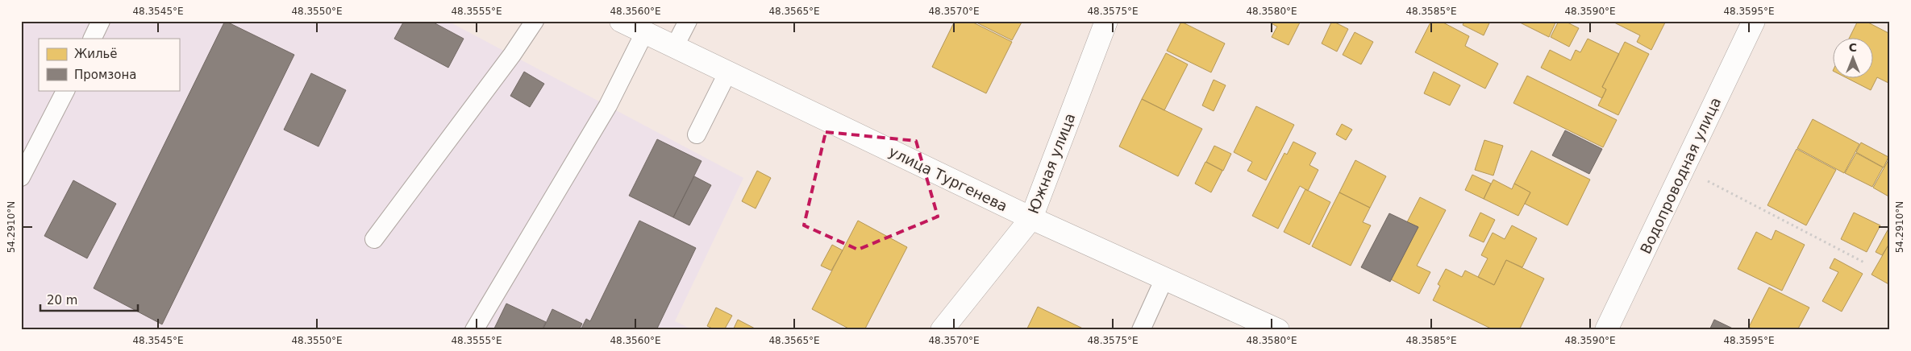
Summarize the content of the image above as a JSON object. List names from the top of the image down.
{
  "streets": {
    "street": ["Южная улица", "Водопроводная улица", "улица Тургенева"]
  },
  "crossings": [
    ["Южная улица", "улица Тургенева"]
  ],
  "legend": ["Жильё", "Промзона"],
  "scale_bar": "20 m",
  "north": "top",
  "coordinates": [
    "48.3545°E",
    "48.3550°E",
    "48.3555°E",
    "48.3560°E",
    "48.3565°E",
    "48.3570°E",
    "48.3575°E",
    "48.3580°E",
    "48.3585°E",
    "48.3590°E",
    "48.3595°E",
    "54.2910°N"
  ]
}
